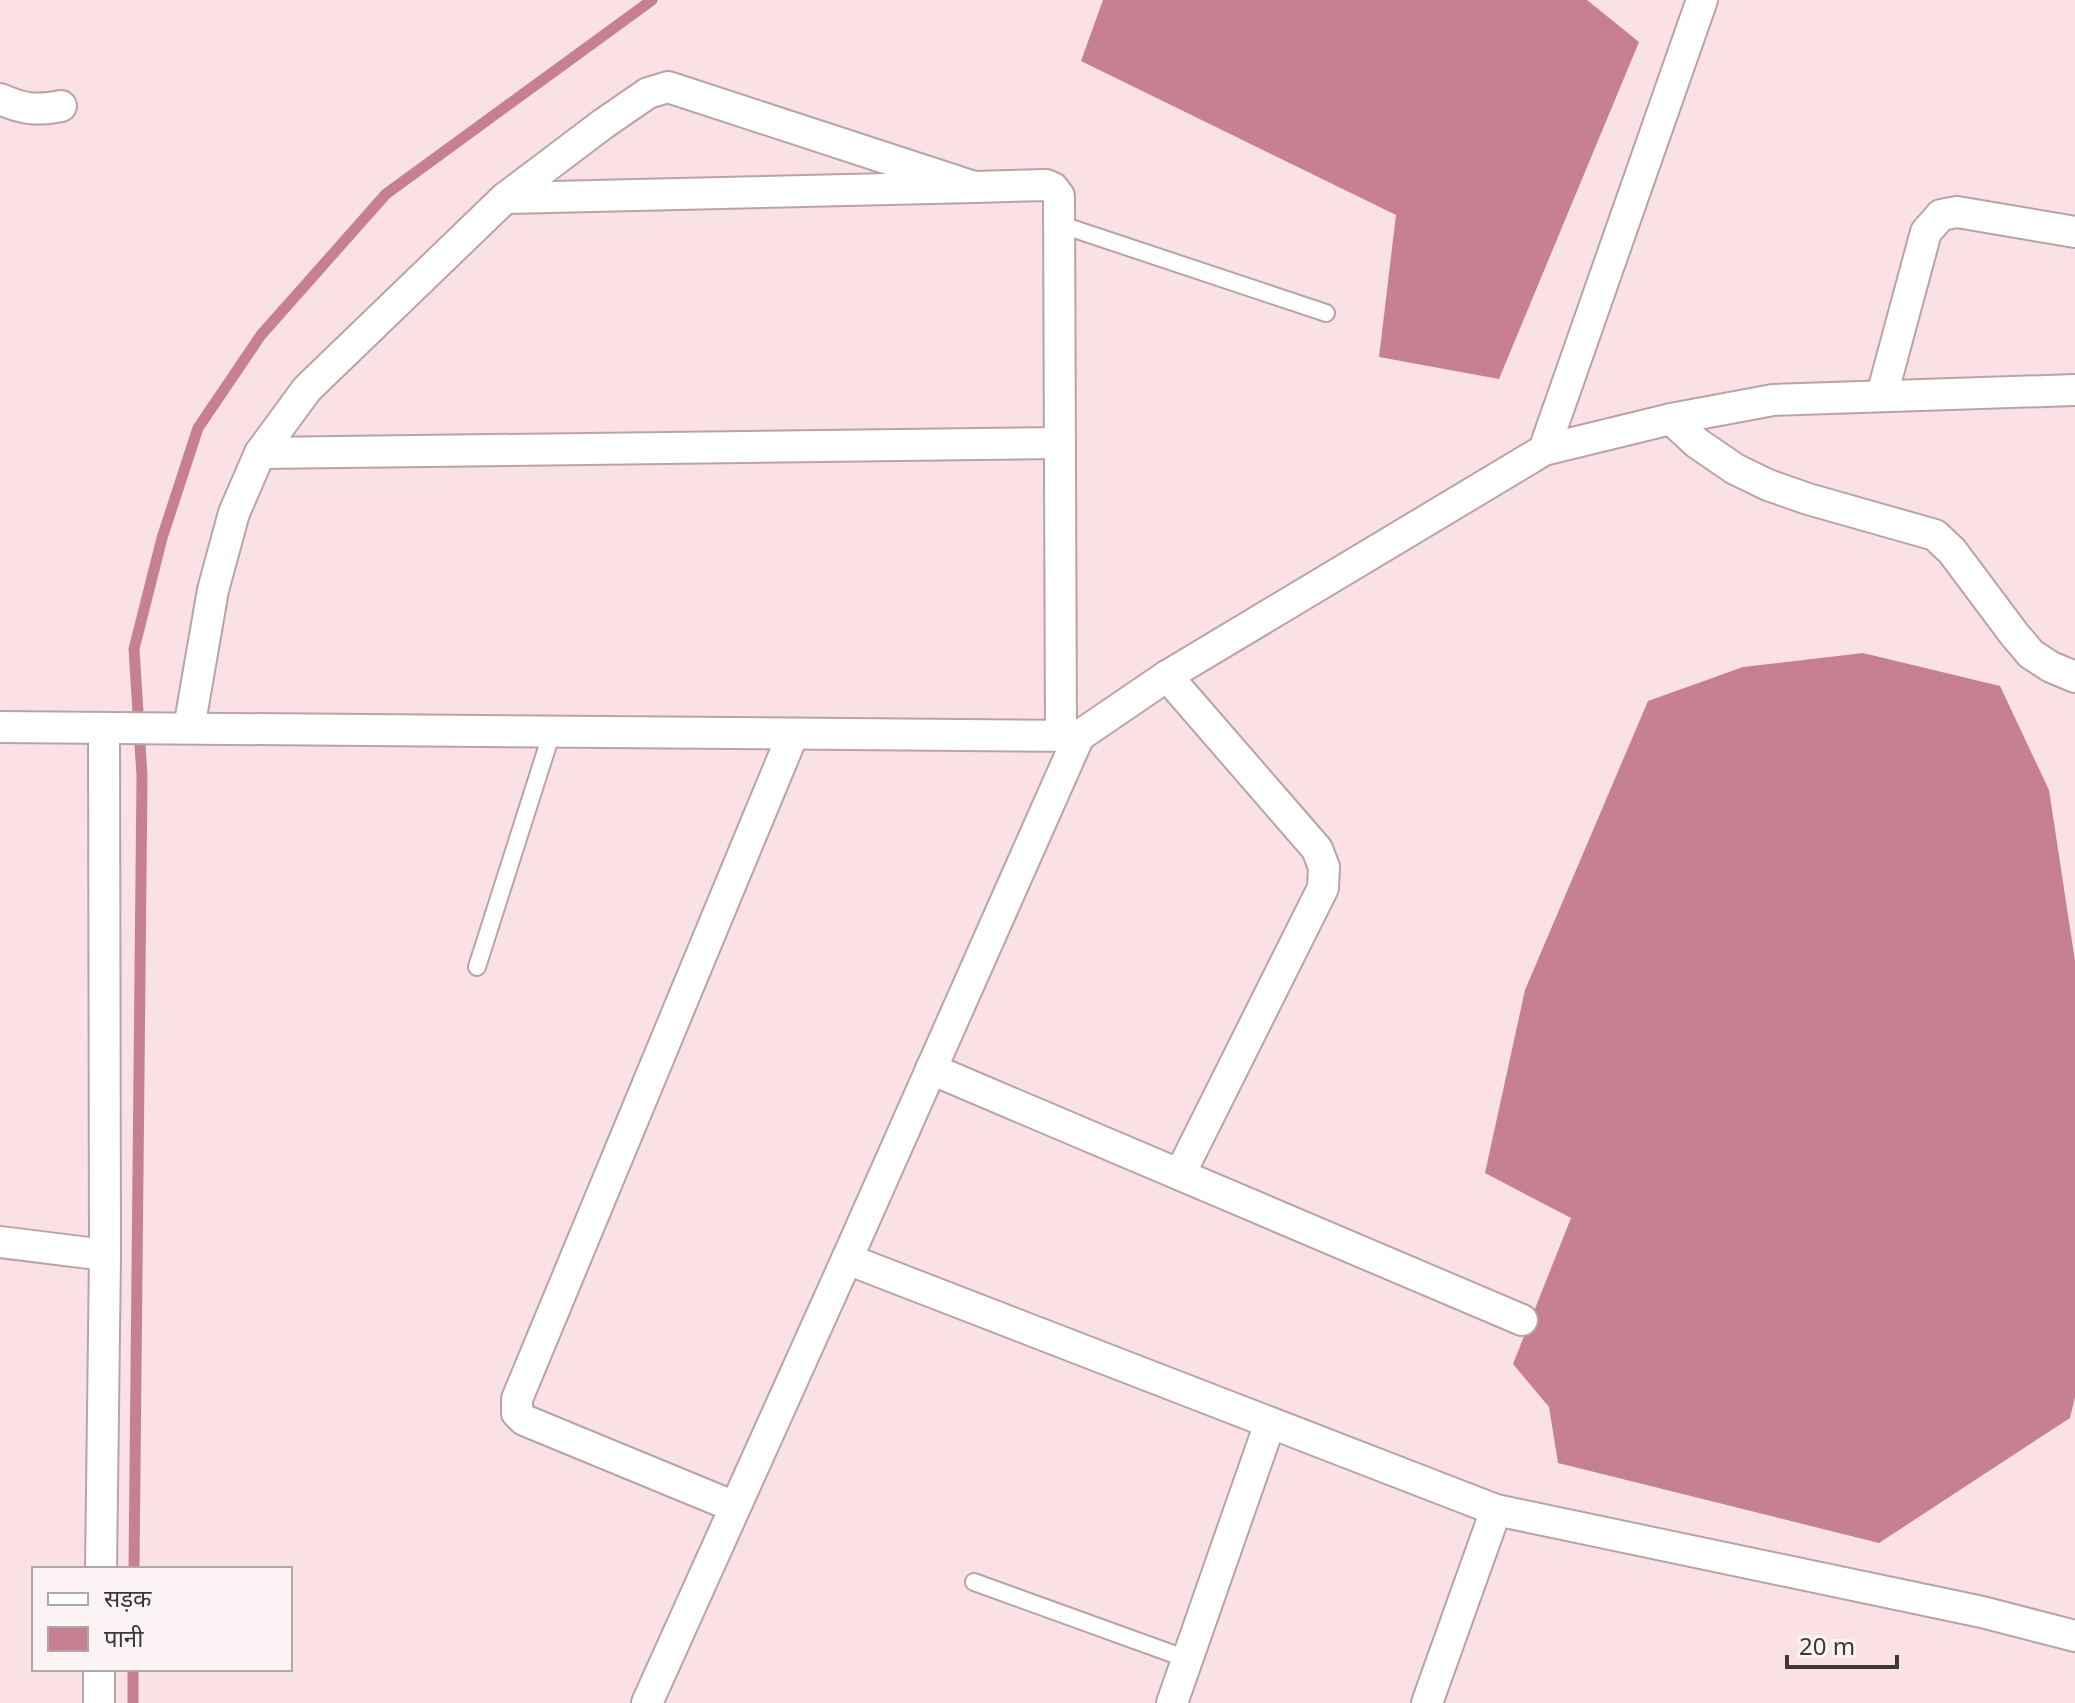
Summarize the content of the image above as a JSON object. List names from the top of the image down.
{
  "legend": ["सड़क", "पानी"],
  "scale_bar": "20 m"
}
